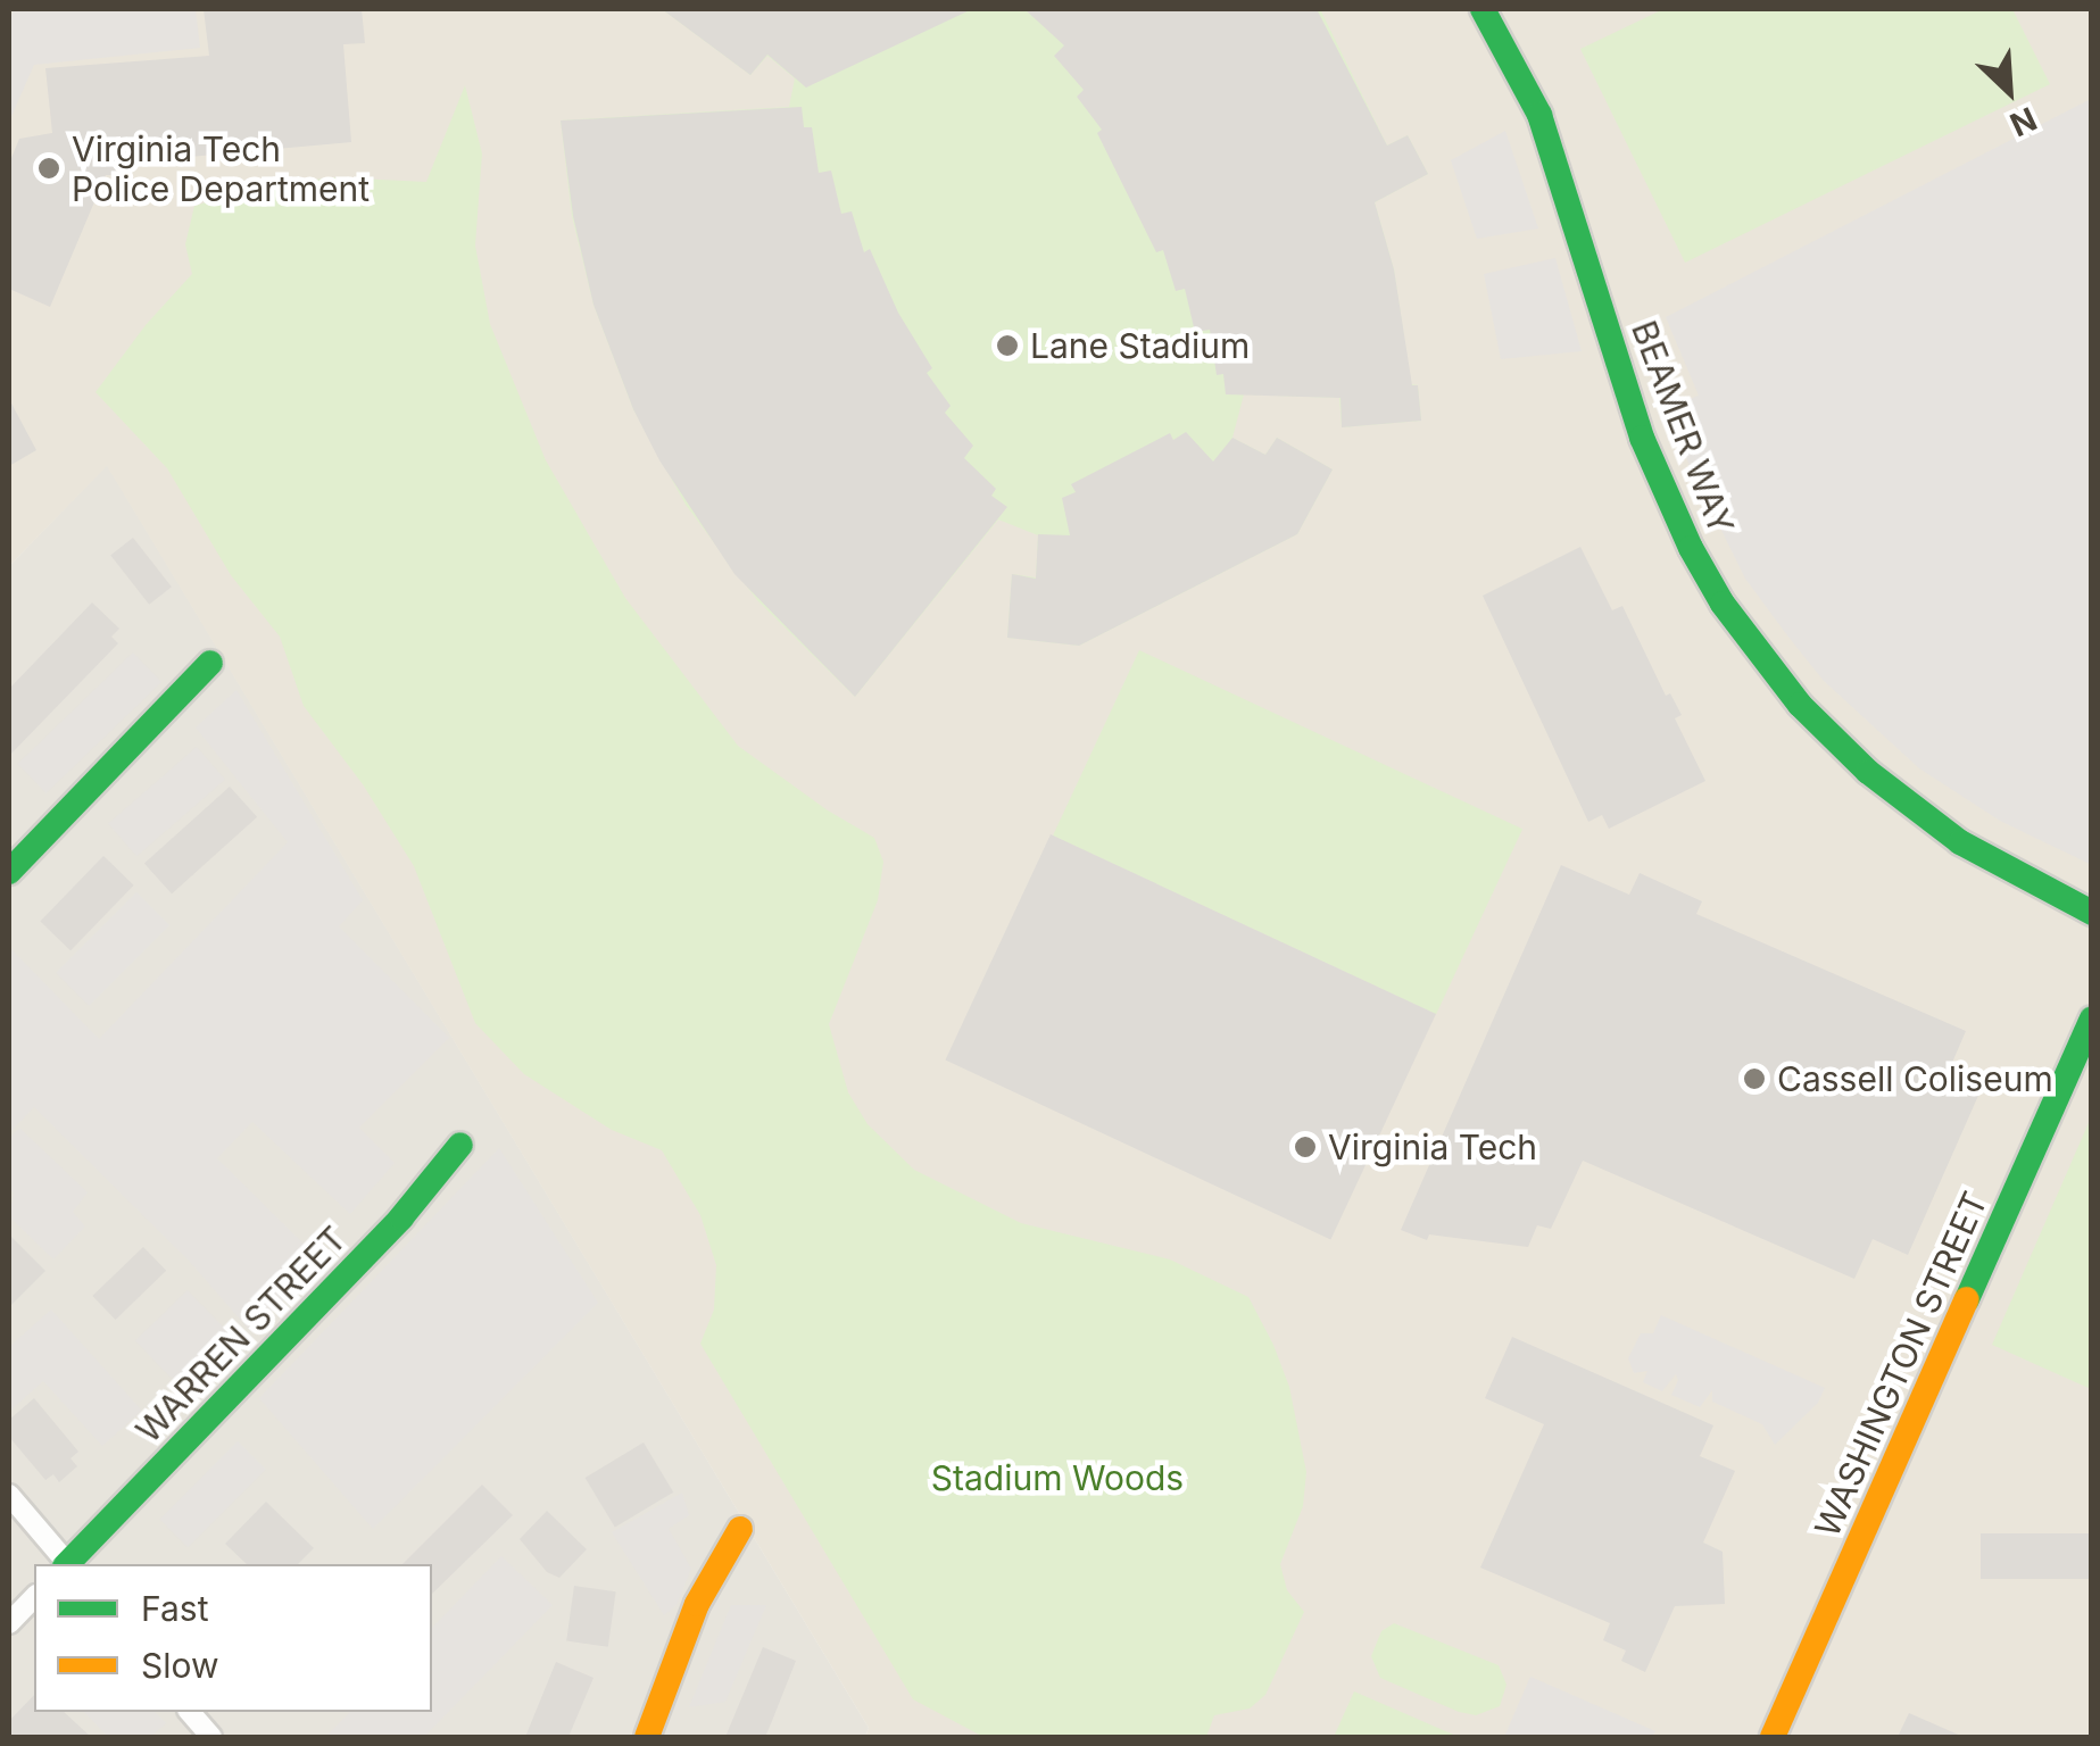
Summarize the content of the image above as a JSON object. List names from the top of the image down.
{
  "streets": {
    "main road": ["BEAMER WAY", "WARREN STREET", "WASHINGTON STREET"]
  },
  "parks": ["Stadium Woods"],
  "places": [
    "Virginia Tech Police Department",
    "Lane Stadium",
    "Cassell Coliseum",
    "Virginia Tech"
  ],
  "legend": ["Fast", "Slow"],
  "north": "bottom right"
}
